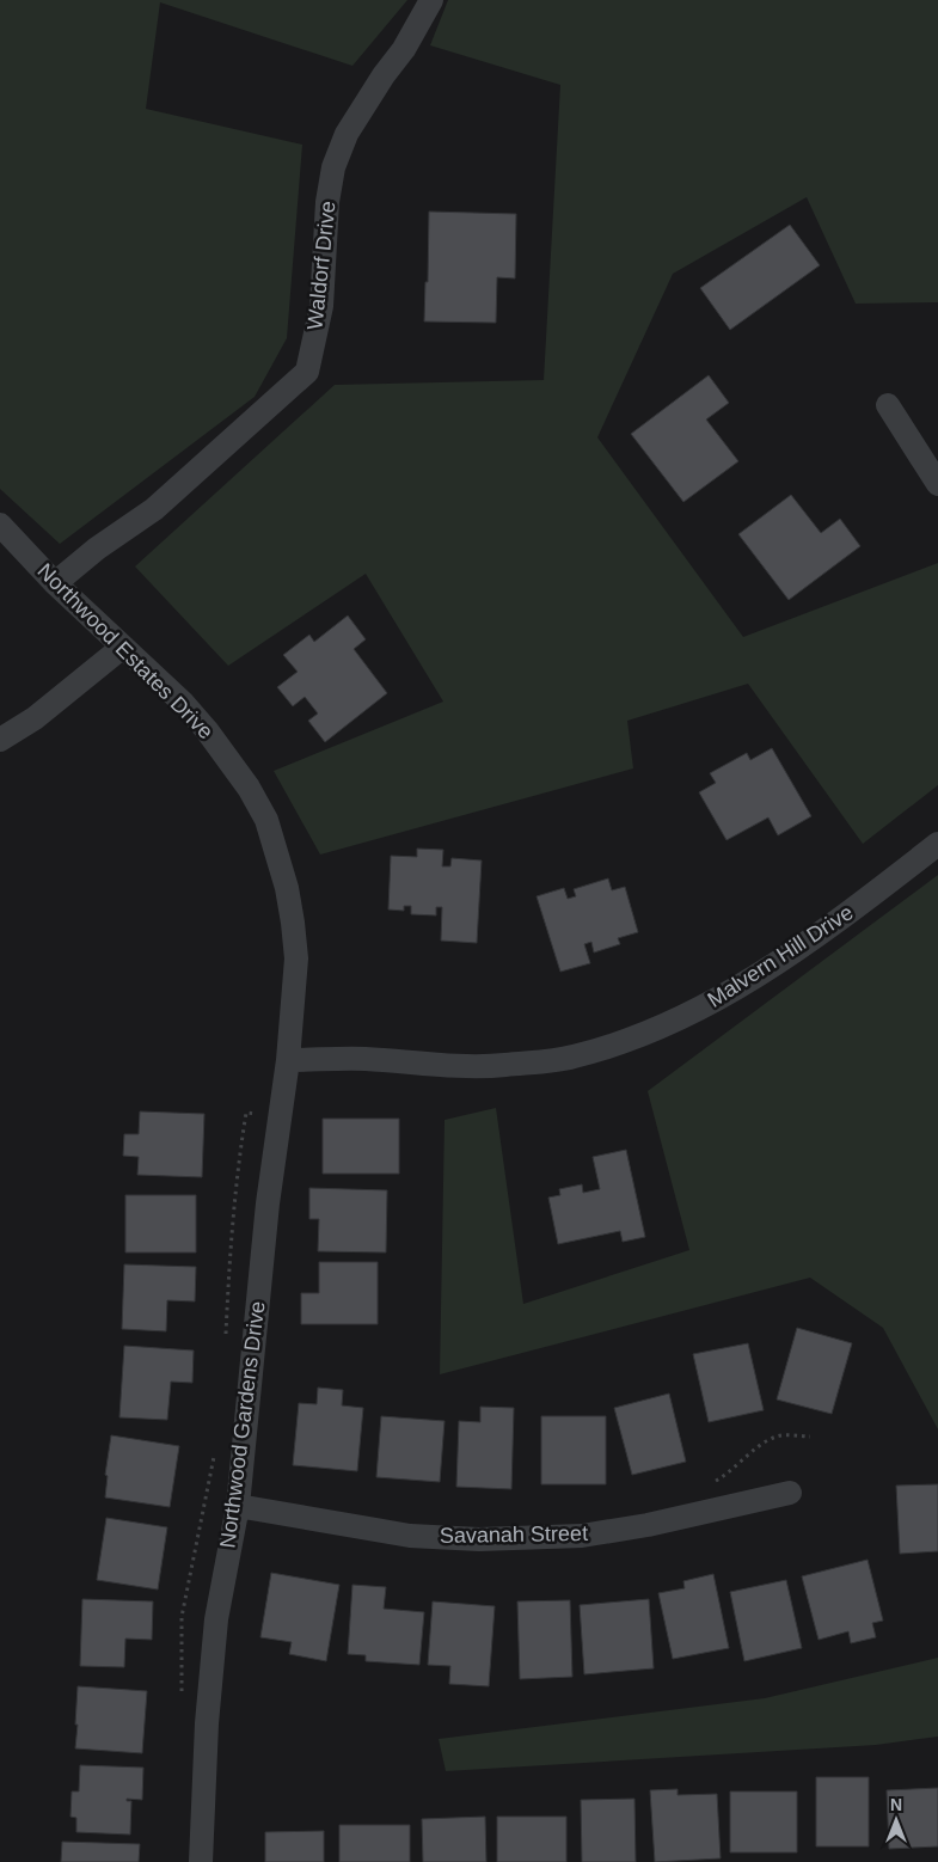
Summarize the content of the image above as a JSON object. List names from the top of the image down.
{
  "streets": {
    "street": [
      "Waldorf Drive",
      "Northwood Estates Drive",
      "Malvern Hill Drive",
      "Northwood Gardens Drive",
      "Savanah Street"
    ]
  },
  "crossings": [
    ["Waldorf Drive", "Northwood Estates Drive"],
    ["Northwood Estates Drive", "Malvern Hill Drive"],
    ["Northwood Estates Drive", "Northwood Gardens Drive"],
    ["Malvern Hill Drive", "Northwood Gardens Drive"],
    ["Northwood Gardens Drive", "Savanah Street"]
  ],
  "north": "top"
}
